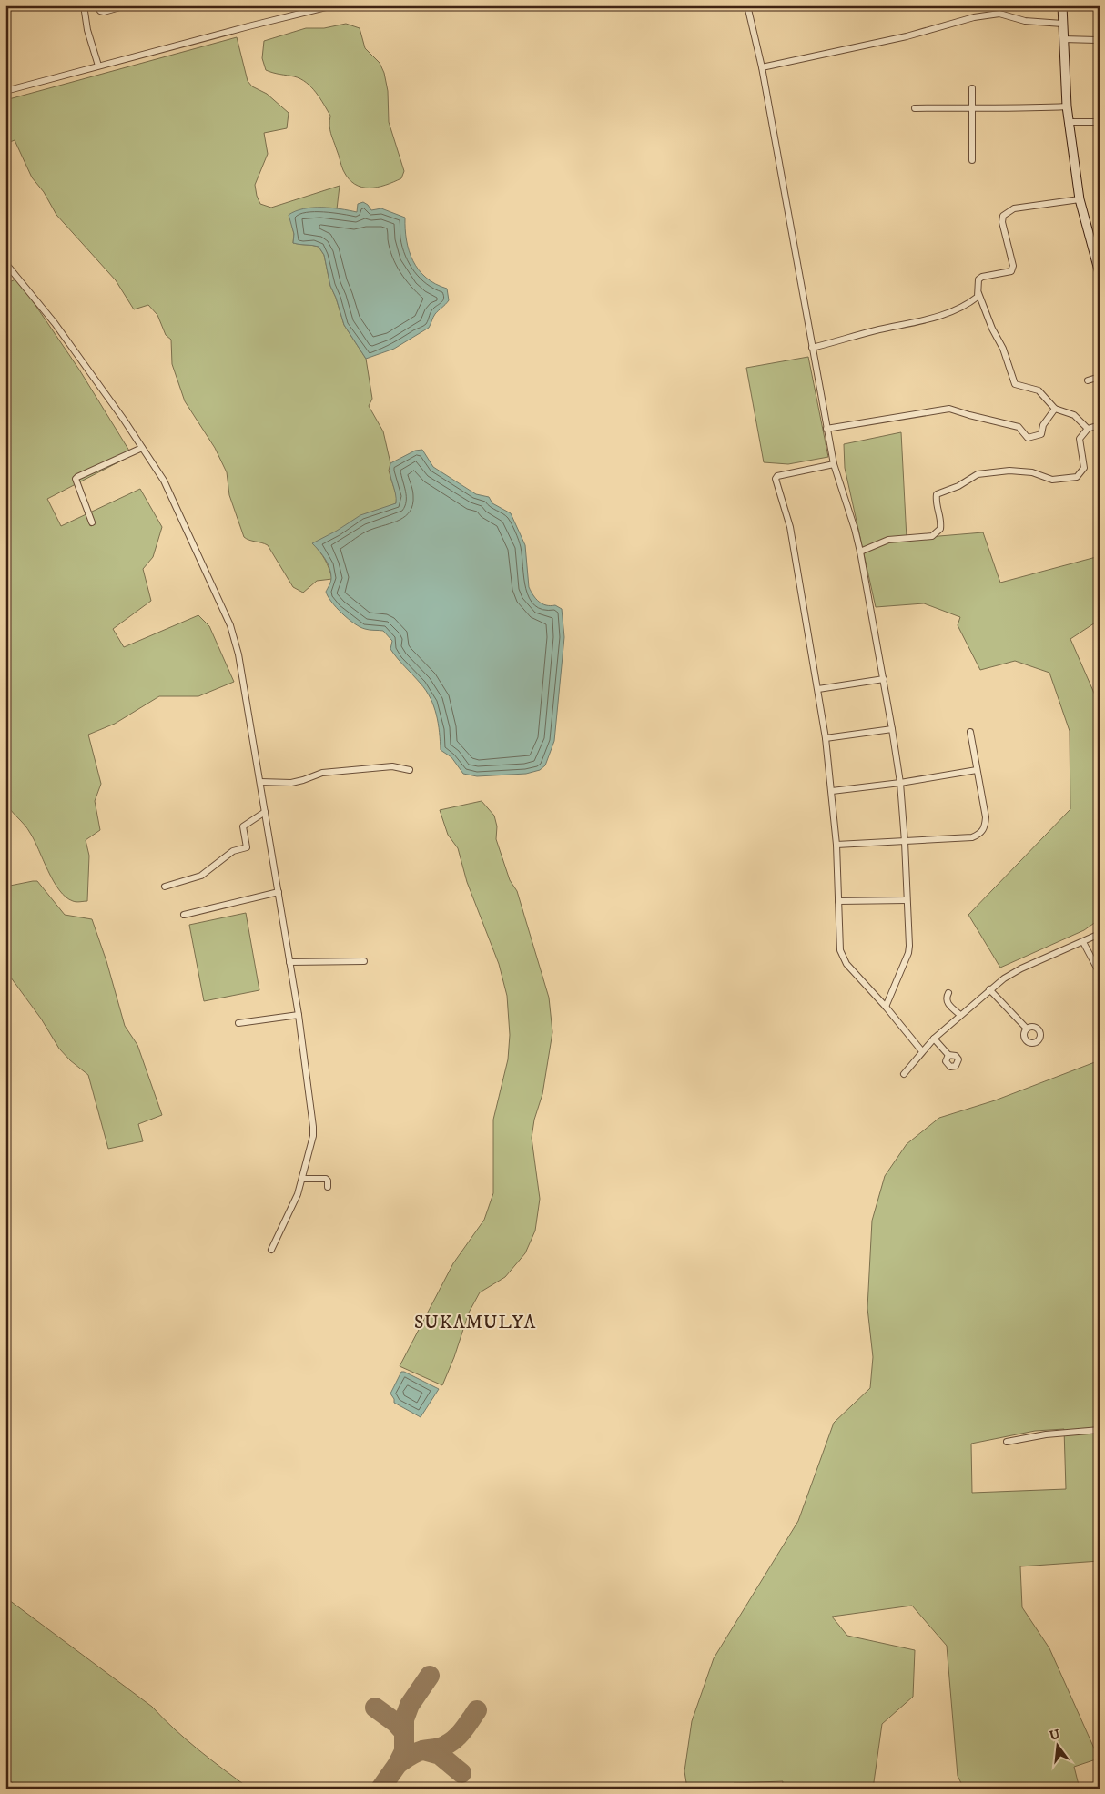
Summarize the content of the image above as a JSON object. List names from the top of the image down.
{
  "districts": ["SUKAMULYA"],
  "north": "top"
}
